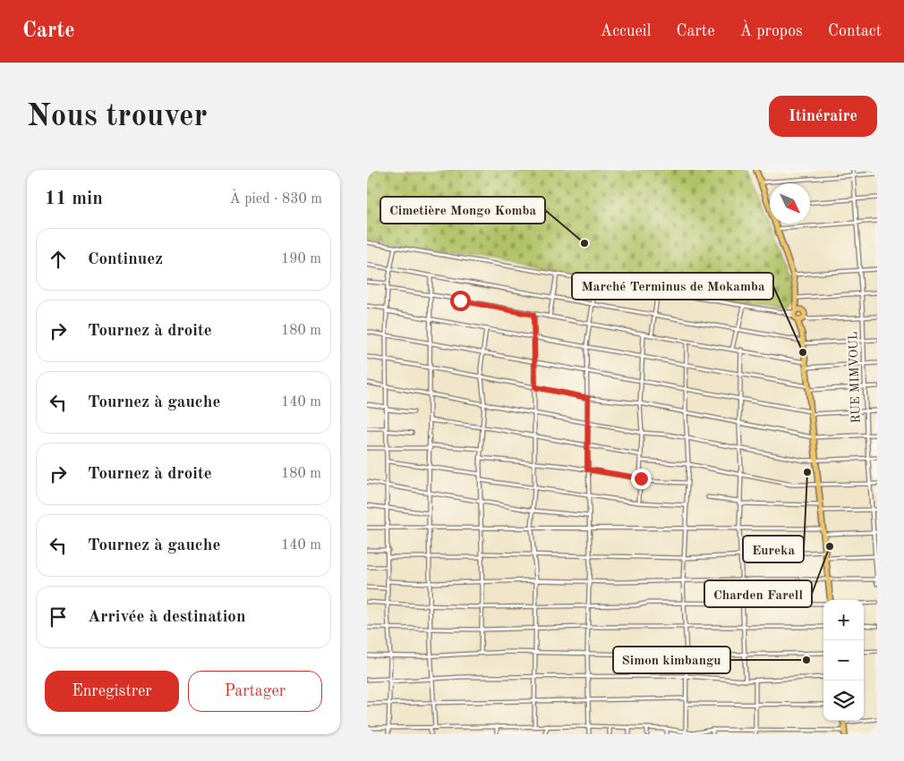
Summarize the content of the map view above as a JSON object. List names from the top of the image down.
{
  "streets": {
    "street": ["RUE MIMVOUL"]
  },
  "places": [
    "Cimetière Mongo Komba",
    "Marché Terminus de Mokamba",
    "Eureka",
    "Charden Farell",
    "Simon kimbangu"
  ],
  "north": "bottom right",
  "page": {
    "header": "Carte",
    "nav": [
      "Accueil",
      "Carte",
      "À propos",
      "Contact"
    ],
    "buttons": [
      "Itinéraire",
      ["Enregistrer", "Partager"]
    ],
    "title": "Nous trouver",
    "heading": ["11 min", "À pied · 830 m"],
    "list": [
      ["Continuez", "190 m"],
      ["Tournez à droite", "180 m"],
      ["Tournez à gauche", "140 m"],
      ["Tournez à droite", "180 m"],
      ["Tournez à gauche", "140 m"],
      "Arrivée à destination"
    ],
    "map_buttons": ["+", "−"]
  }
}
